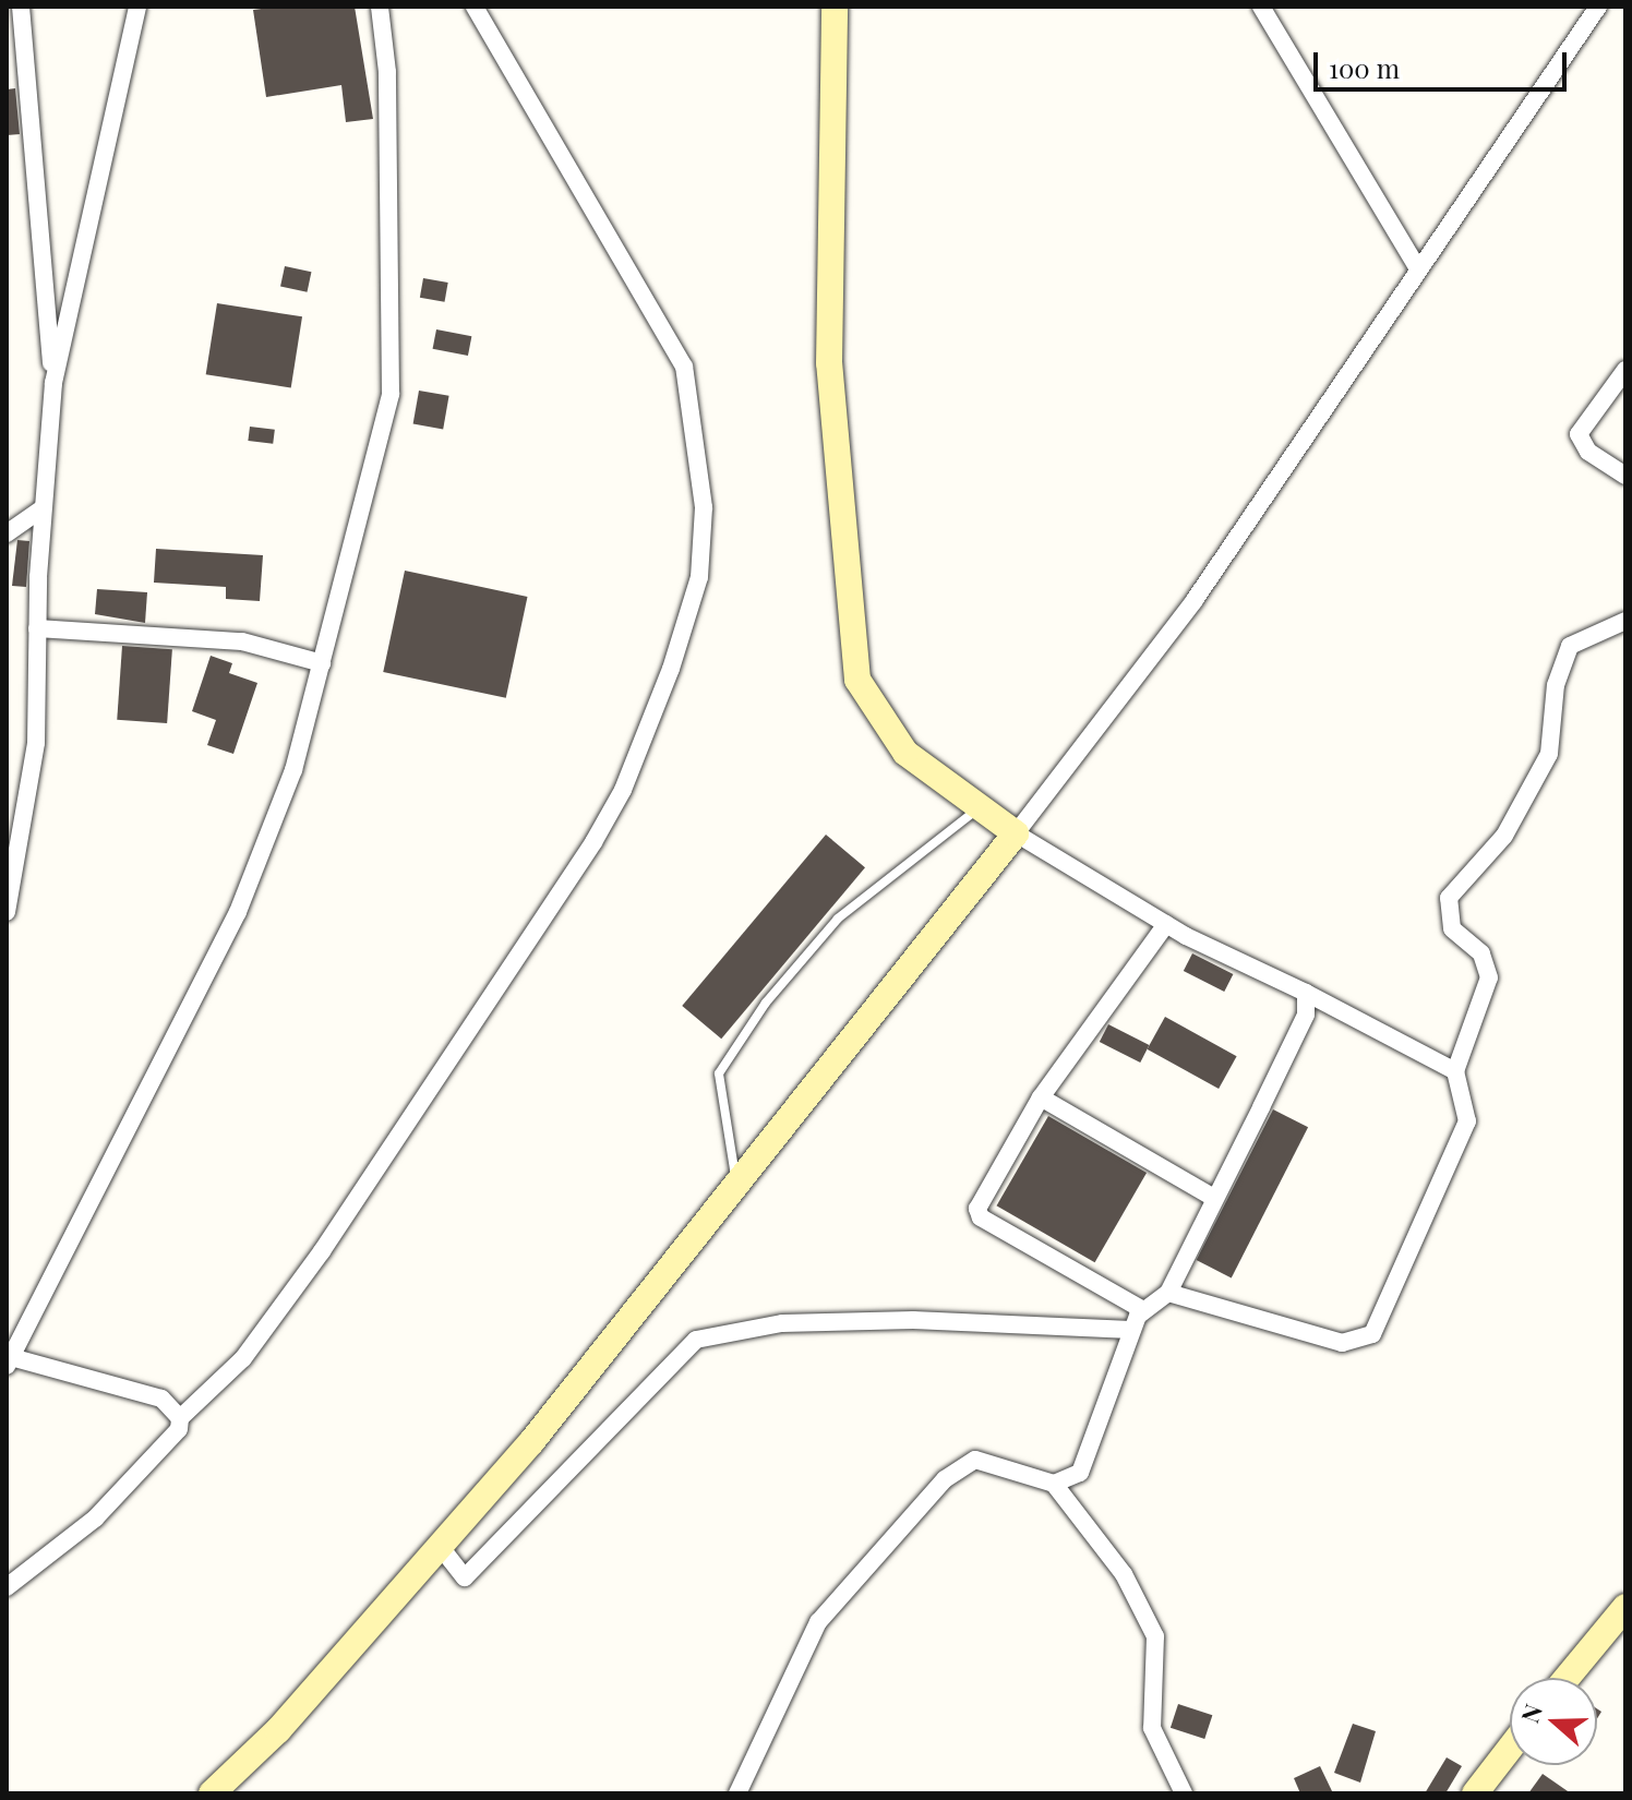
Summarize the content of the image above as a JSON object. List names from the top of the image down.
{
  "scale_bar": "100 m",
  "north": "left"
}
